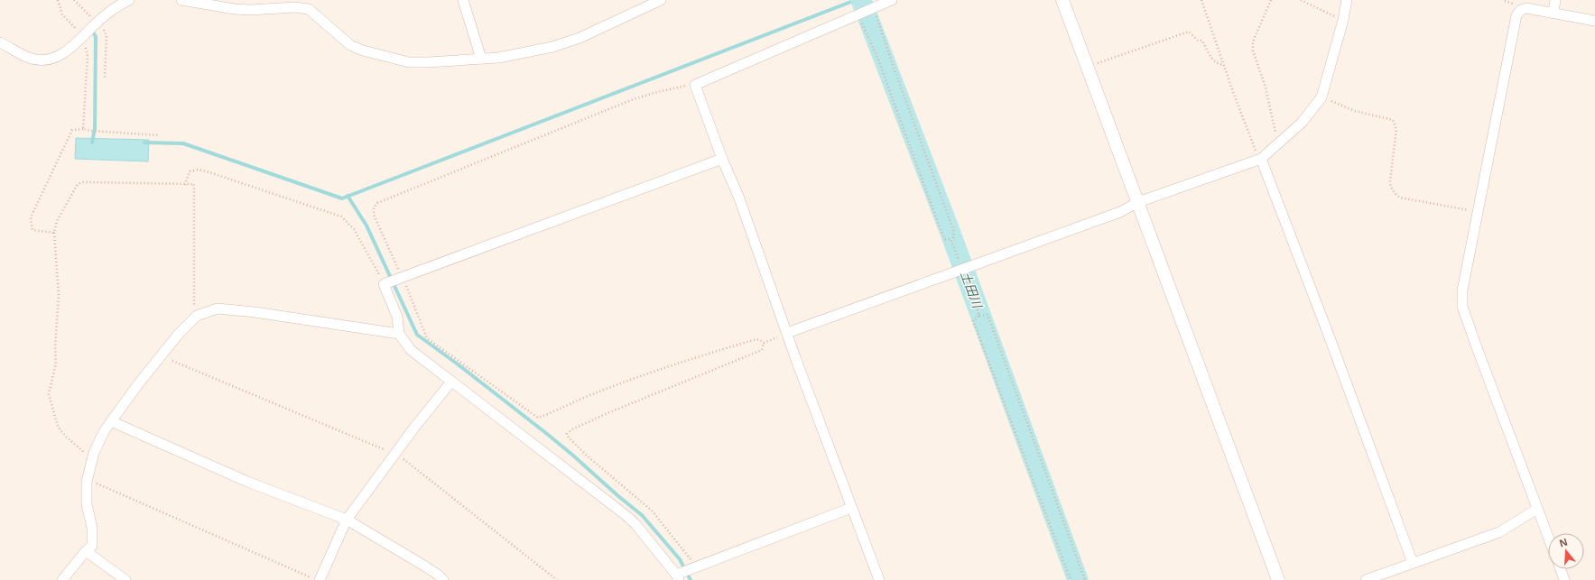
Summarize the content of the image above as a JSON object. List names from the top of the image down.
{
  "water": ["土田川"],
  "north": "top"
}
